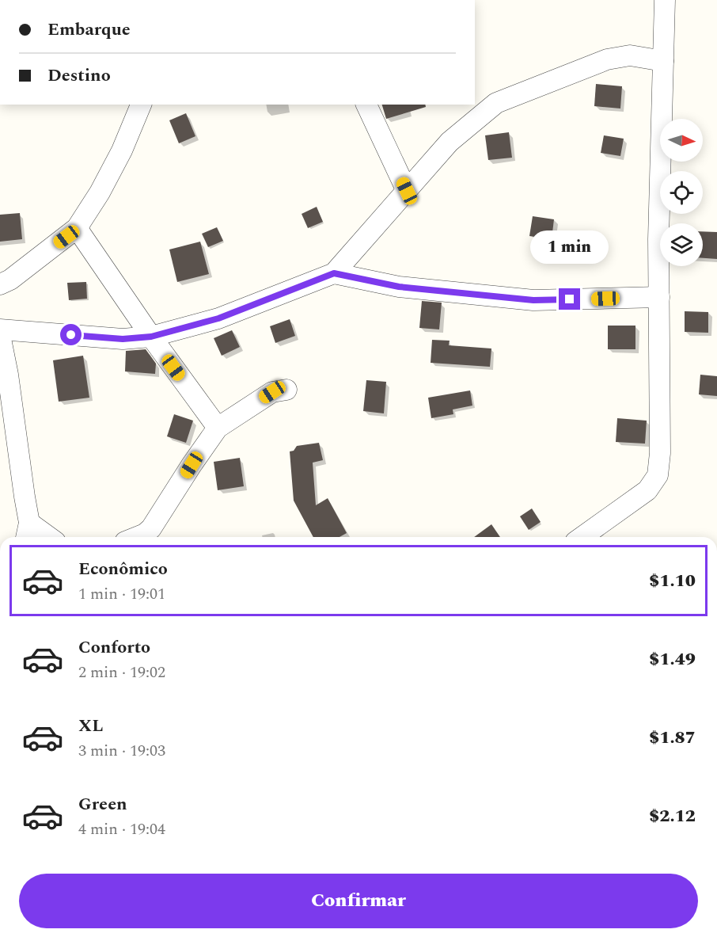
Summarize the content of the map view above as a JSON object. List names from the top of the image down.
{
  "north": "right",
  "page": {
    "banner": ["Embarque", "Destino"],
    "bubble": "1 min",
    "list": [
      {
        "name": "Econômico",
        "note": "1 min · 19:01",
        "value": "$1.10"
      },
      {
        "name": "Conforto",
        "note": "2 min · 19:02",
        "value": "$1.49"
      },
      {
        "name": "XL",
        "note": "3 min · 19:03",
        "value": "$1.87"
      },
      {
        "name": "Green",
        "note": "4 min · 19:04",
        "value": "$2.12"
      }
    ],
    "buttons": "Confirmar"
  }
}
